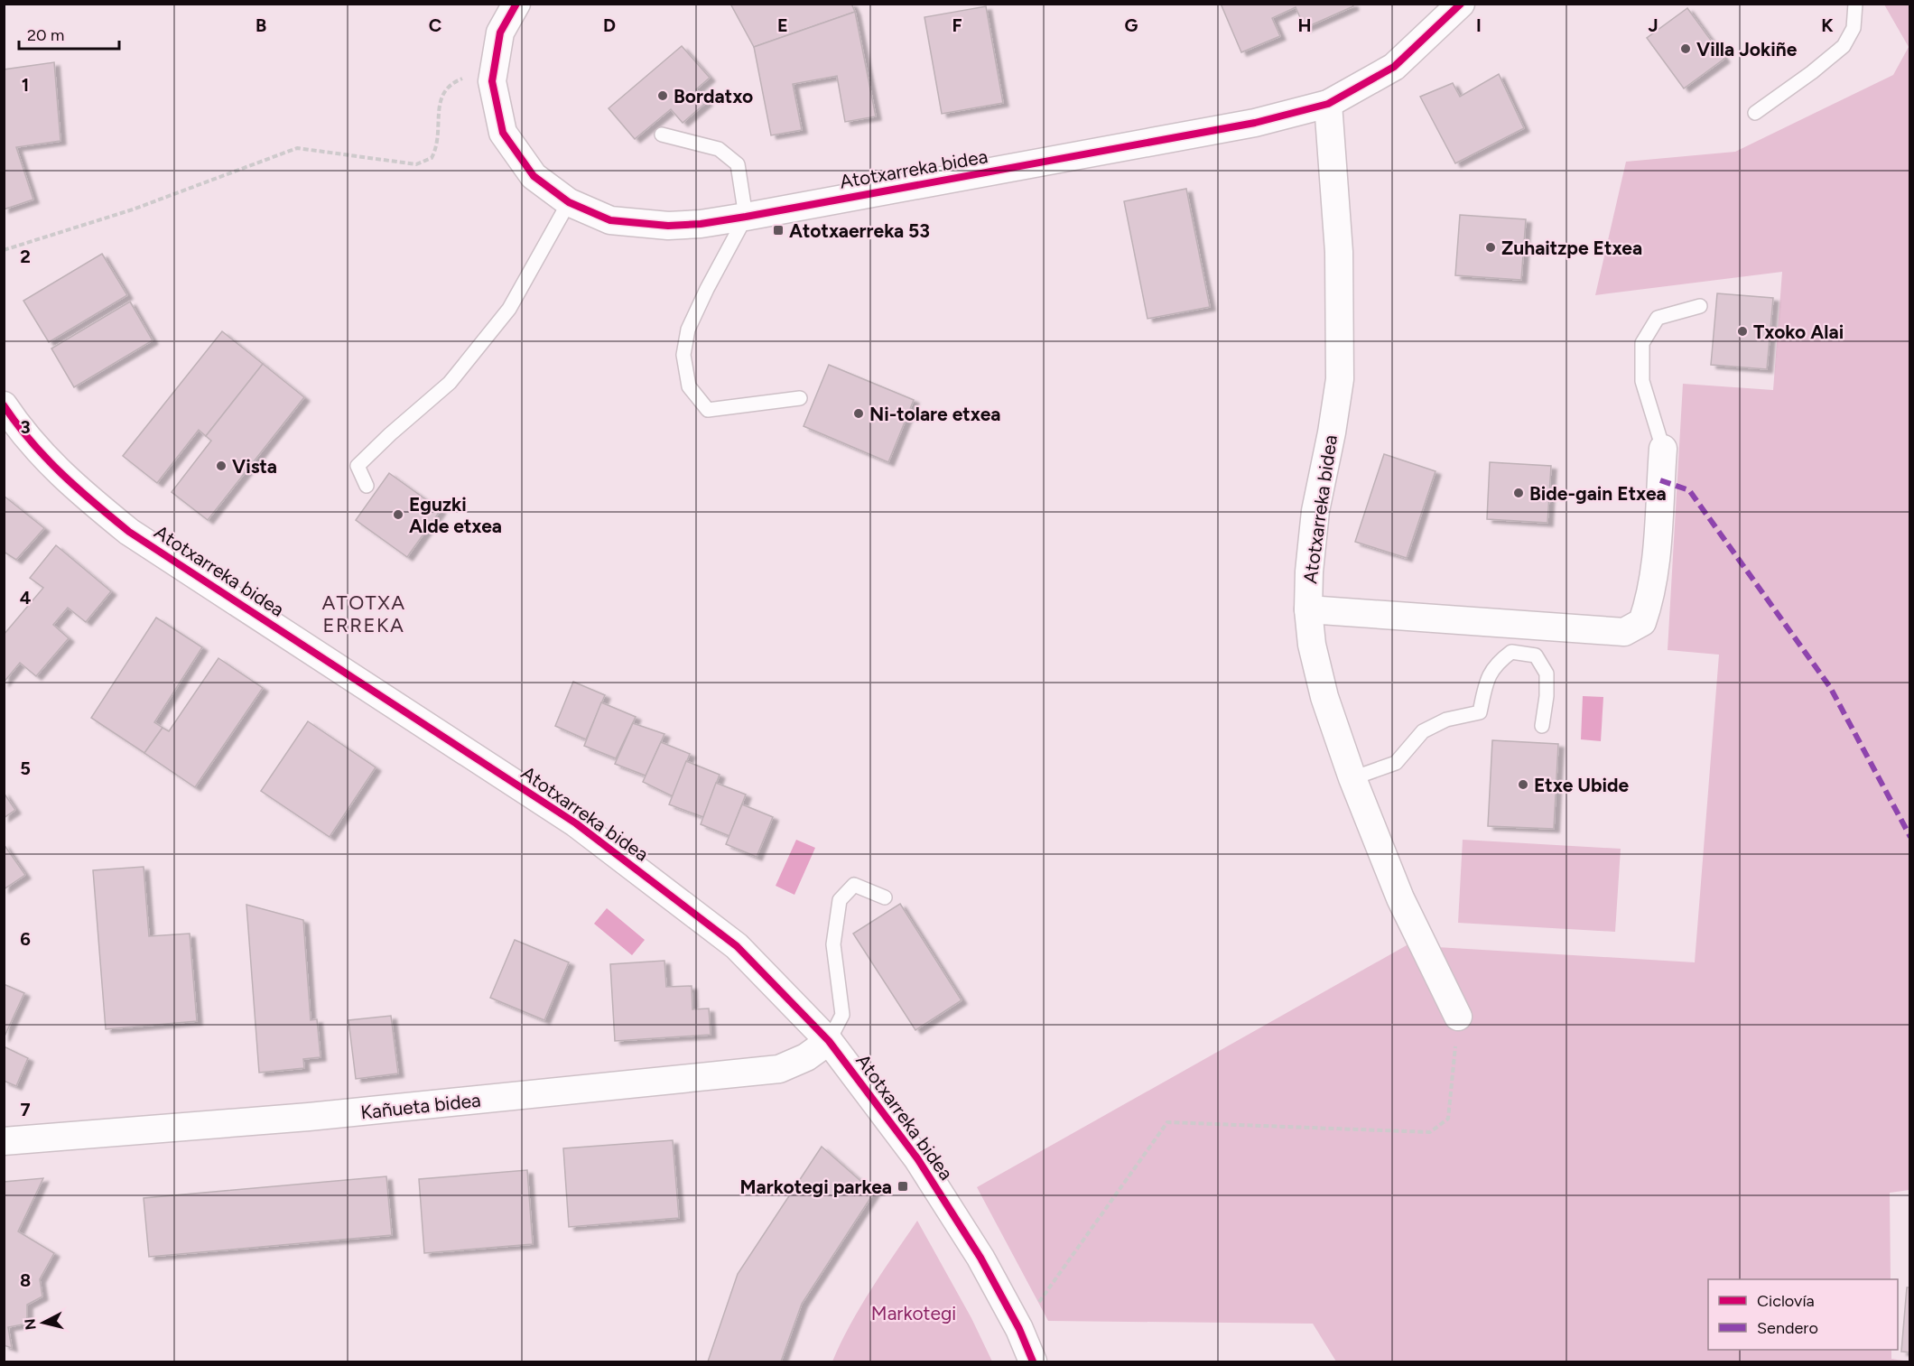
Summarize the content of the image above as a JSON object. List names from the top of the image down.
{
  "streets": {
    "street": ["Atotxarreka bidea", "Kañueta bidea"]
  },
  "crossings": [
    ["Atotxarreka bidea", "Kañueta bidea"]
  ],
  "districts": ["ATOTXA ERREKA"],
  "parks": ["Markotegi"],
  "places": {
    "other": [
      "Villa Jokiñe",
      "Bordatxo",
      "Zuhaitzpe Etxea",
      "Txoko Alai",
      "Ni-tolare etxea",
      "Vista",
      "Bide-gain Etxea",
      "Eguzki Alde etxea",
      "Etxe Ubide"
    ],
    "transit": ["Atotxaerreka 53", "Markotegi parkea"]
  },
  "legend": ["Ciclovía", "Sendero"],
  "scale_bar": "20 m",
  "north": "left",
  "grid": {
    "columns": [
      "B",
      "C",
      "D",
      "E",
      "F",
      "G",
      "H",
      "I",
      "J",
      "K"
    ],
    "rows": [
      "1",
      "2",
      "3",
      "4",
      "5",
      "6",
      "7",
      "8"
    ]
  }
}
